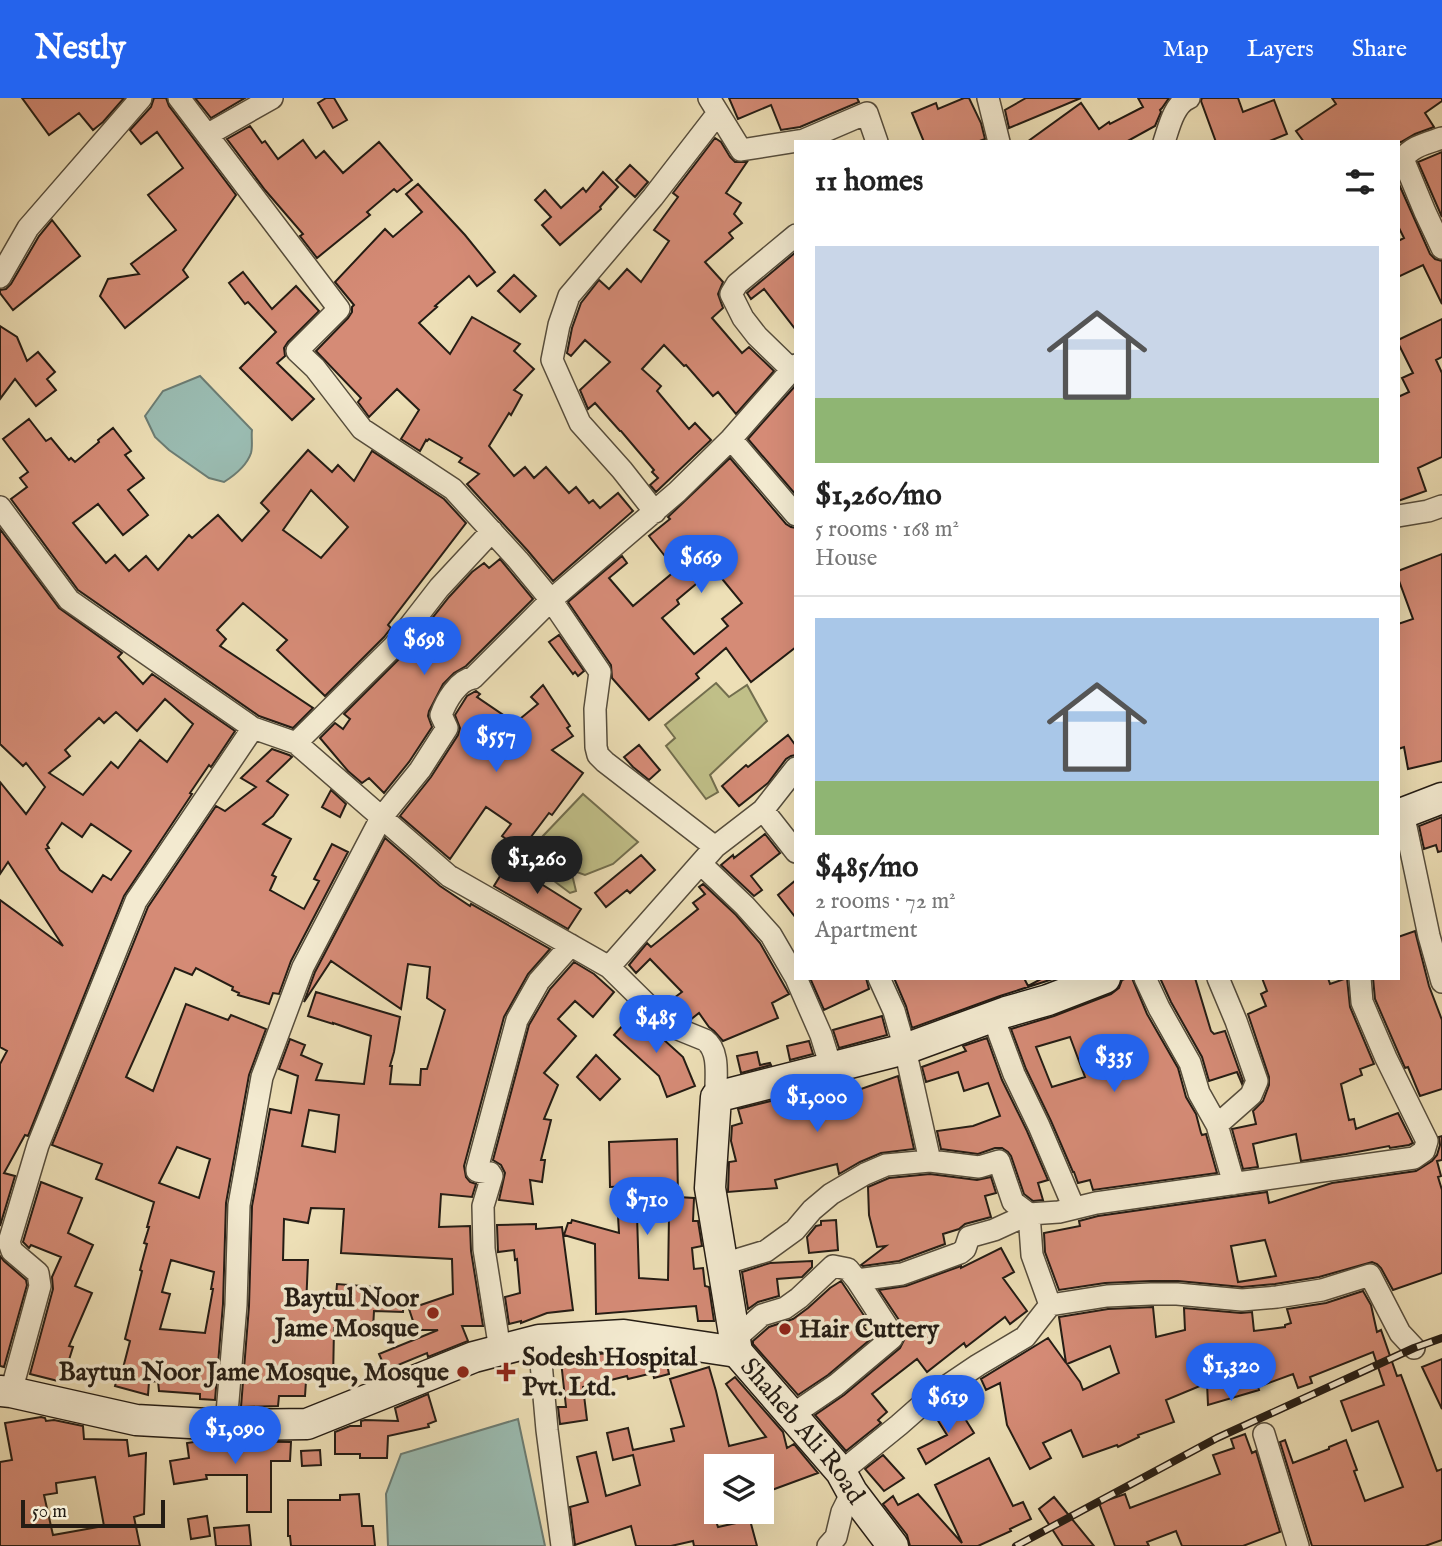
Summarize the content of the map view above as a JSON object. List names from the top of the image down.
{
  "streets": {
    "main road": ["Shaheb Ali Road"]
  },
  "places": {
    "other": ["Baytul Noor Jame Mosque", "Hair Cuttery", "Baytun Noor Jame Mosque, Mosque"],
    "health": ["Sodesh Hospital Pvt. Ltd."]
  },
  "scale_bar": "50 m",
  "page": {
    "header": "Nestly",
    "nav": ["Map", "Layers", "Share"],
    "heading": "11 homes",
    "list": [
      {
        "name": "$1,260/mo",
        "note": "5 rooms · 168 m² · House"
      },
      {
        "name": "$485/mo",
        "note": "2 rooms · 72 m² · Apartment"
      }
    ],
    "price": [
      "$669",
      "$698",
      "$557",
      "$1,260",
      "$485",
      "$335",
      "$1,000",
      "$710",
      "$1,320",
      "$619",
      "$1,090"
    ],
    "scale": "50 m"
  }
}
